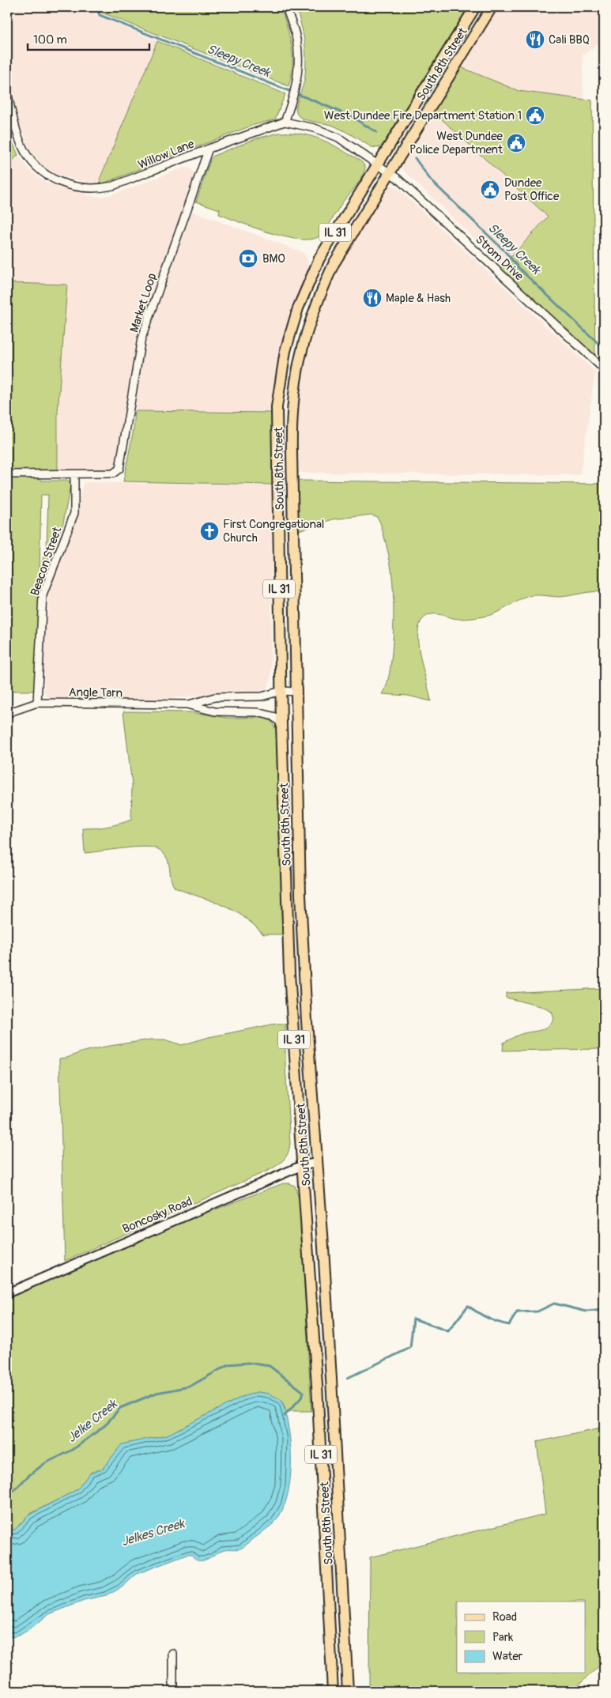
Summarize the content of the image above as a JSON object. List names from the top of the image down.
{
  "streets": {
    "main road": ["South 8th Street", "IL 31"],
    "street": [
      "Willow Lane",
      "Strom Drive",
      "Market Loop",
      "Beacon Street",
      "Angle Tarn",
      "Boncosky Road"
    ]
  },
  "crossings": [
    ["South 8th Street", "Strom Drive"],
    ["South 8th Street", "Angle Tarn"],
    ["South 8th Street", "Boncosky Road"],
    ["Willow Lane", "Market Loop"],
    ["Market Loop", "Beacon Street"],
    ["Beacon Street", "Angle Tarn"]
  ],
  "water": ["Sleepy Creek", "Jelke Creek", "Jelkes Creek"],
  "places": {
    "restaurant": ["Cali BBQ", "Maple & Hash"],
    "public building": ["West Dundee Fire Department Station 1", "West Dundee Police Department", "Dundee Post Office"],
    "bank": ["BMO"],
    "church": ["First Congregational Church"]
  },
  "legend": ["Road", "Park", "Water"],
  "scale_bar": "100 m"
}
